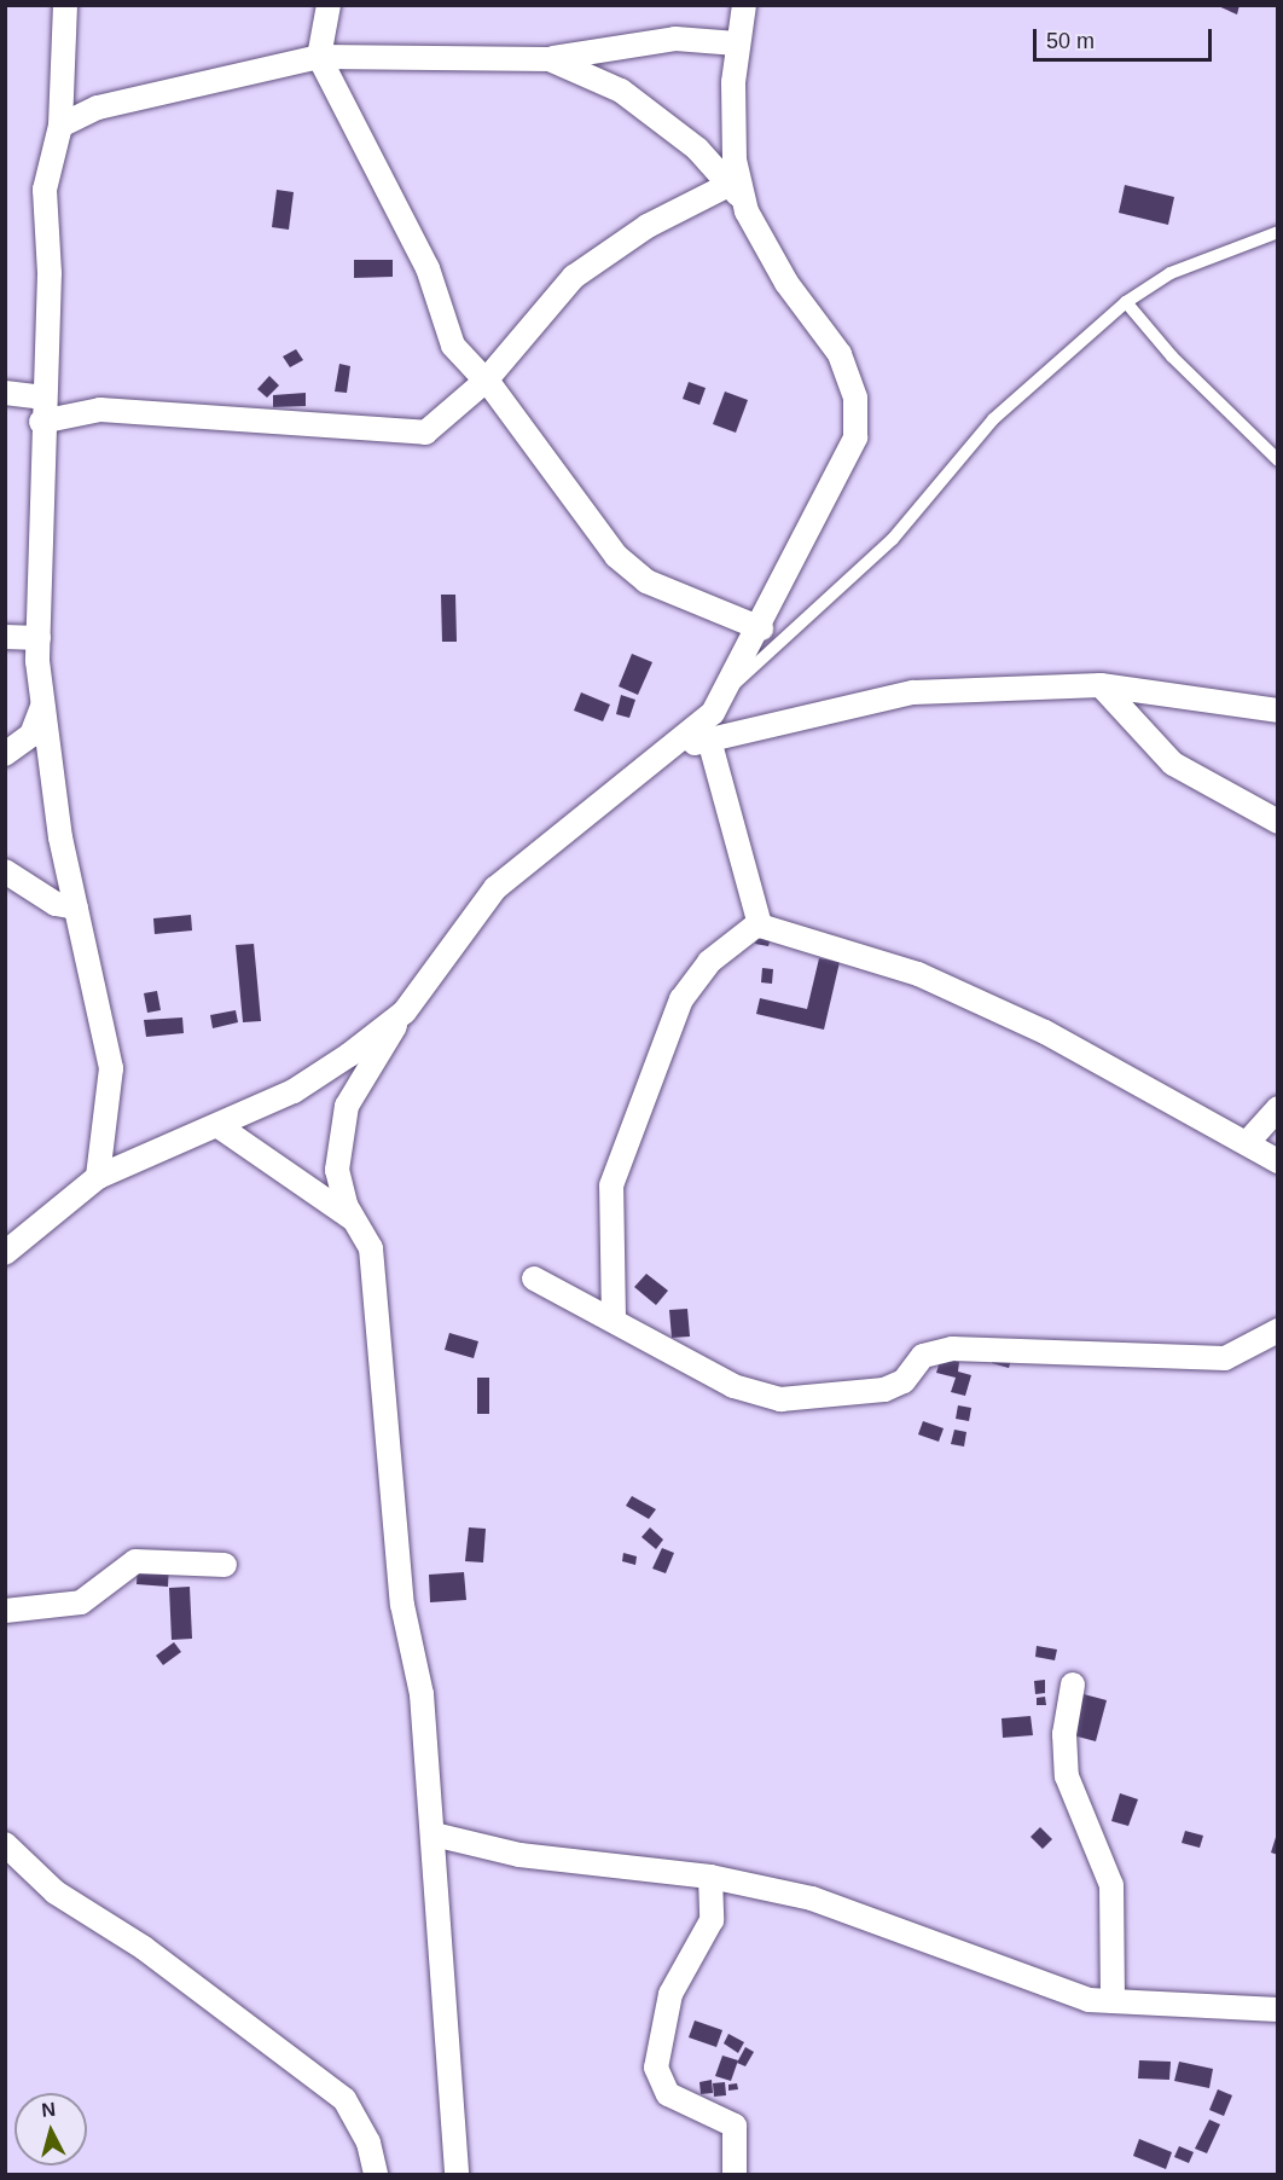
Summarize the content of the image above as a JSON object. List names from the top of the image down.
{
  "scale_bar": "50 m",
  "north": "top"
}
